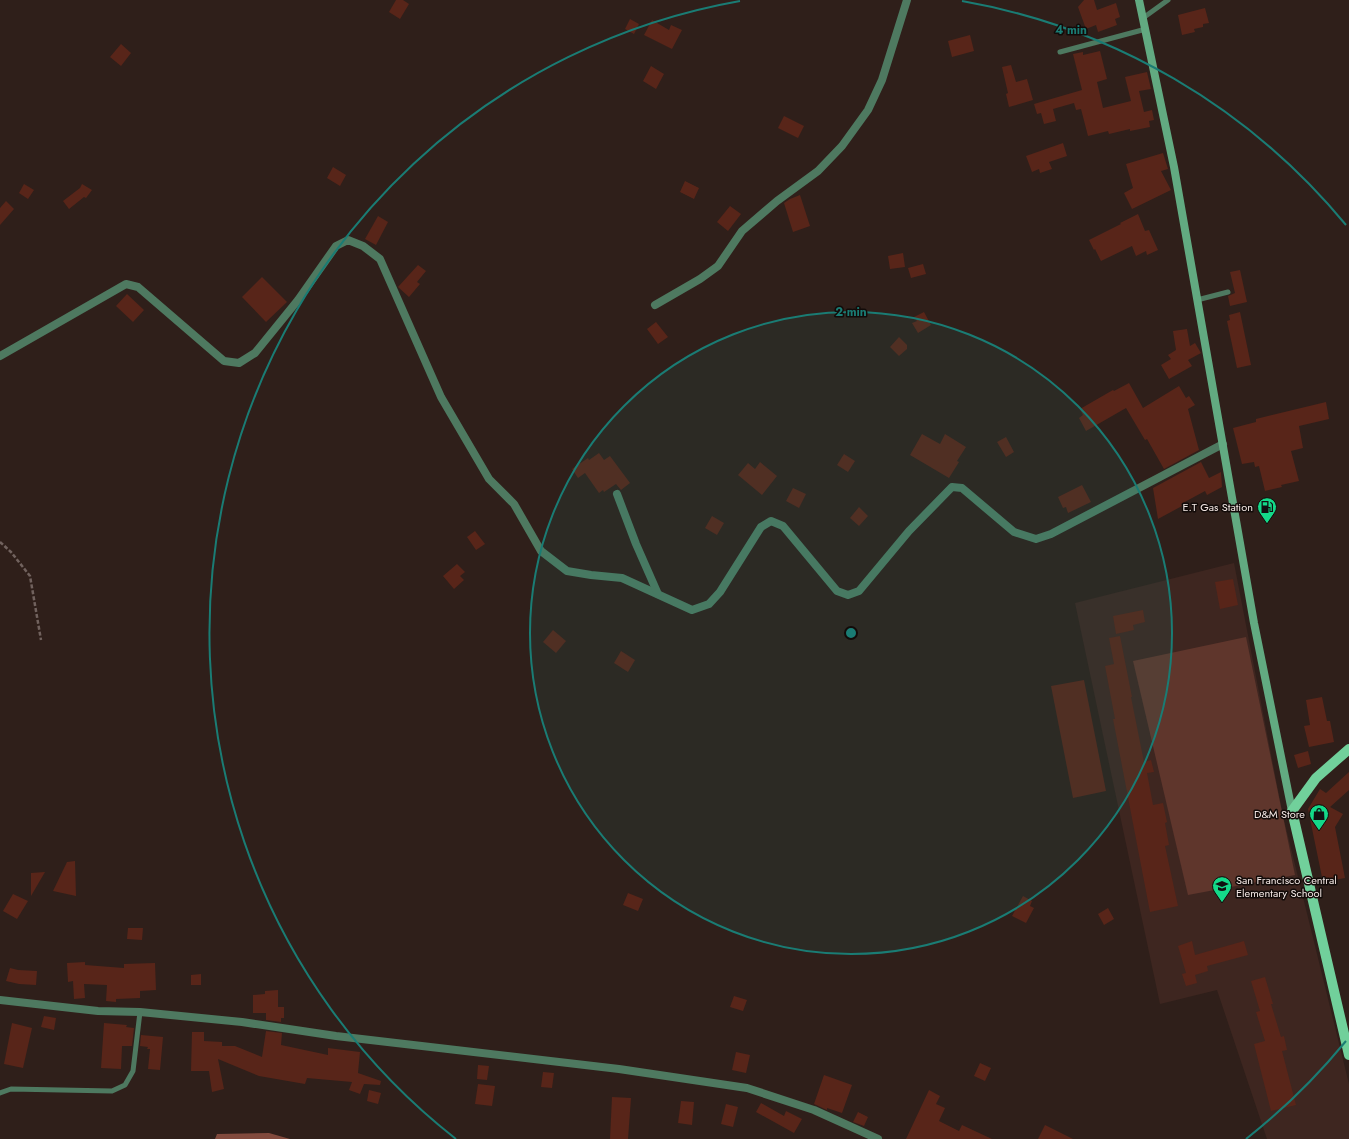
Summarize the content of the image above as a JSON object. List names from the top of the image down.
{
  "places": {
    "fuel station": ["E.T Gas Station"],
    "shop": ["D&M Store"],
    "school or university": ["San Francisco Central Elementary School"]
  },
  "rings": ["4 min", "2 min"]
}
